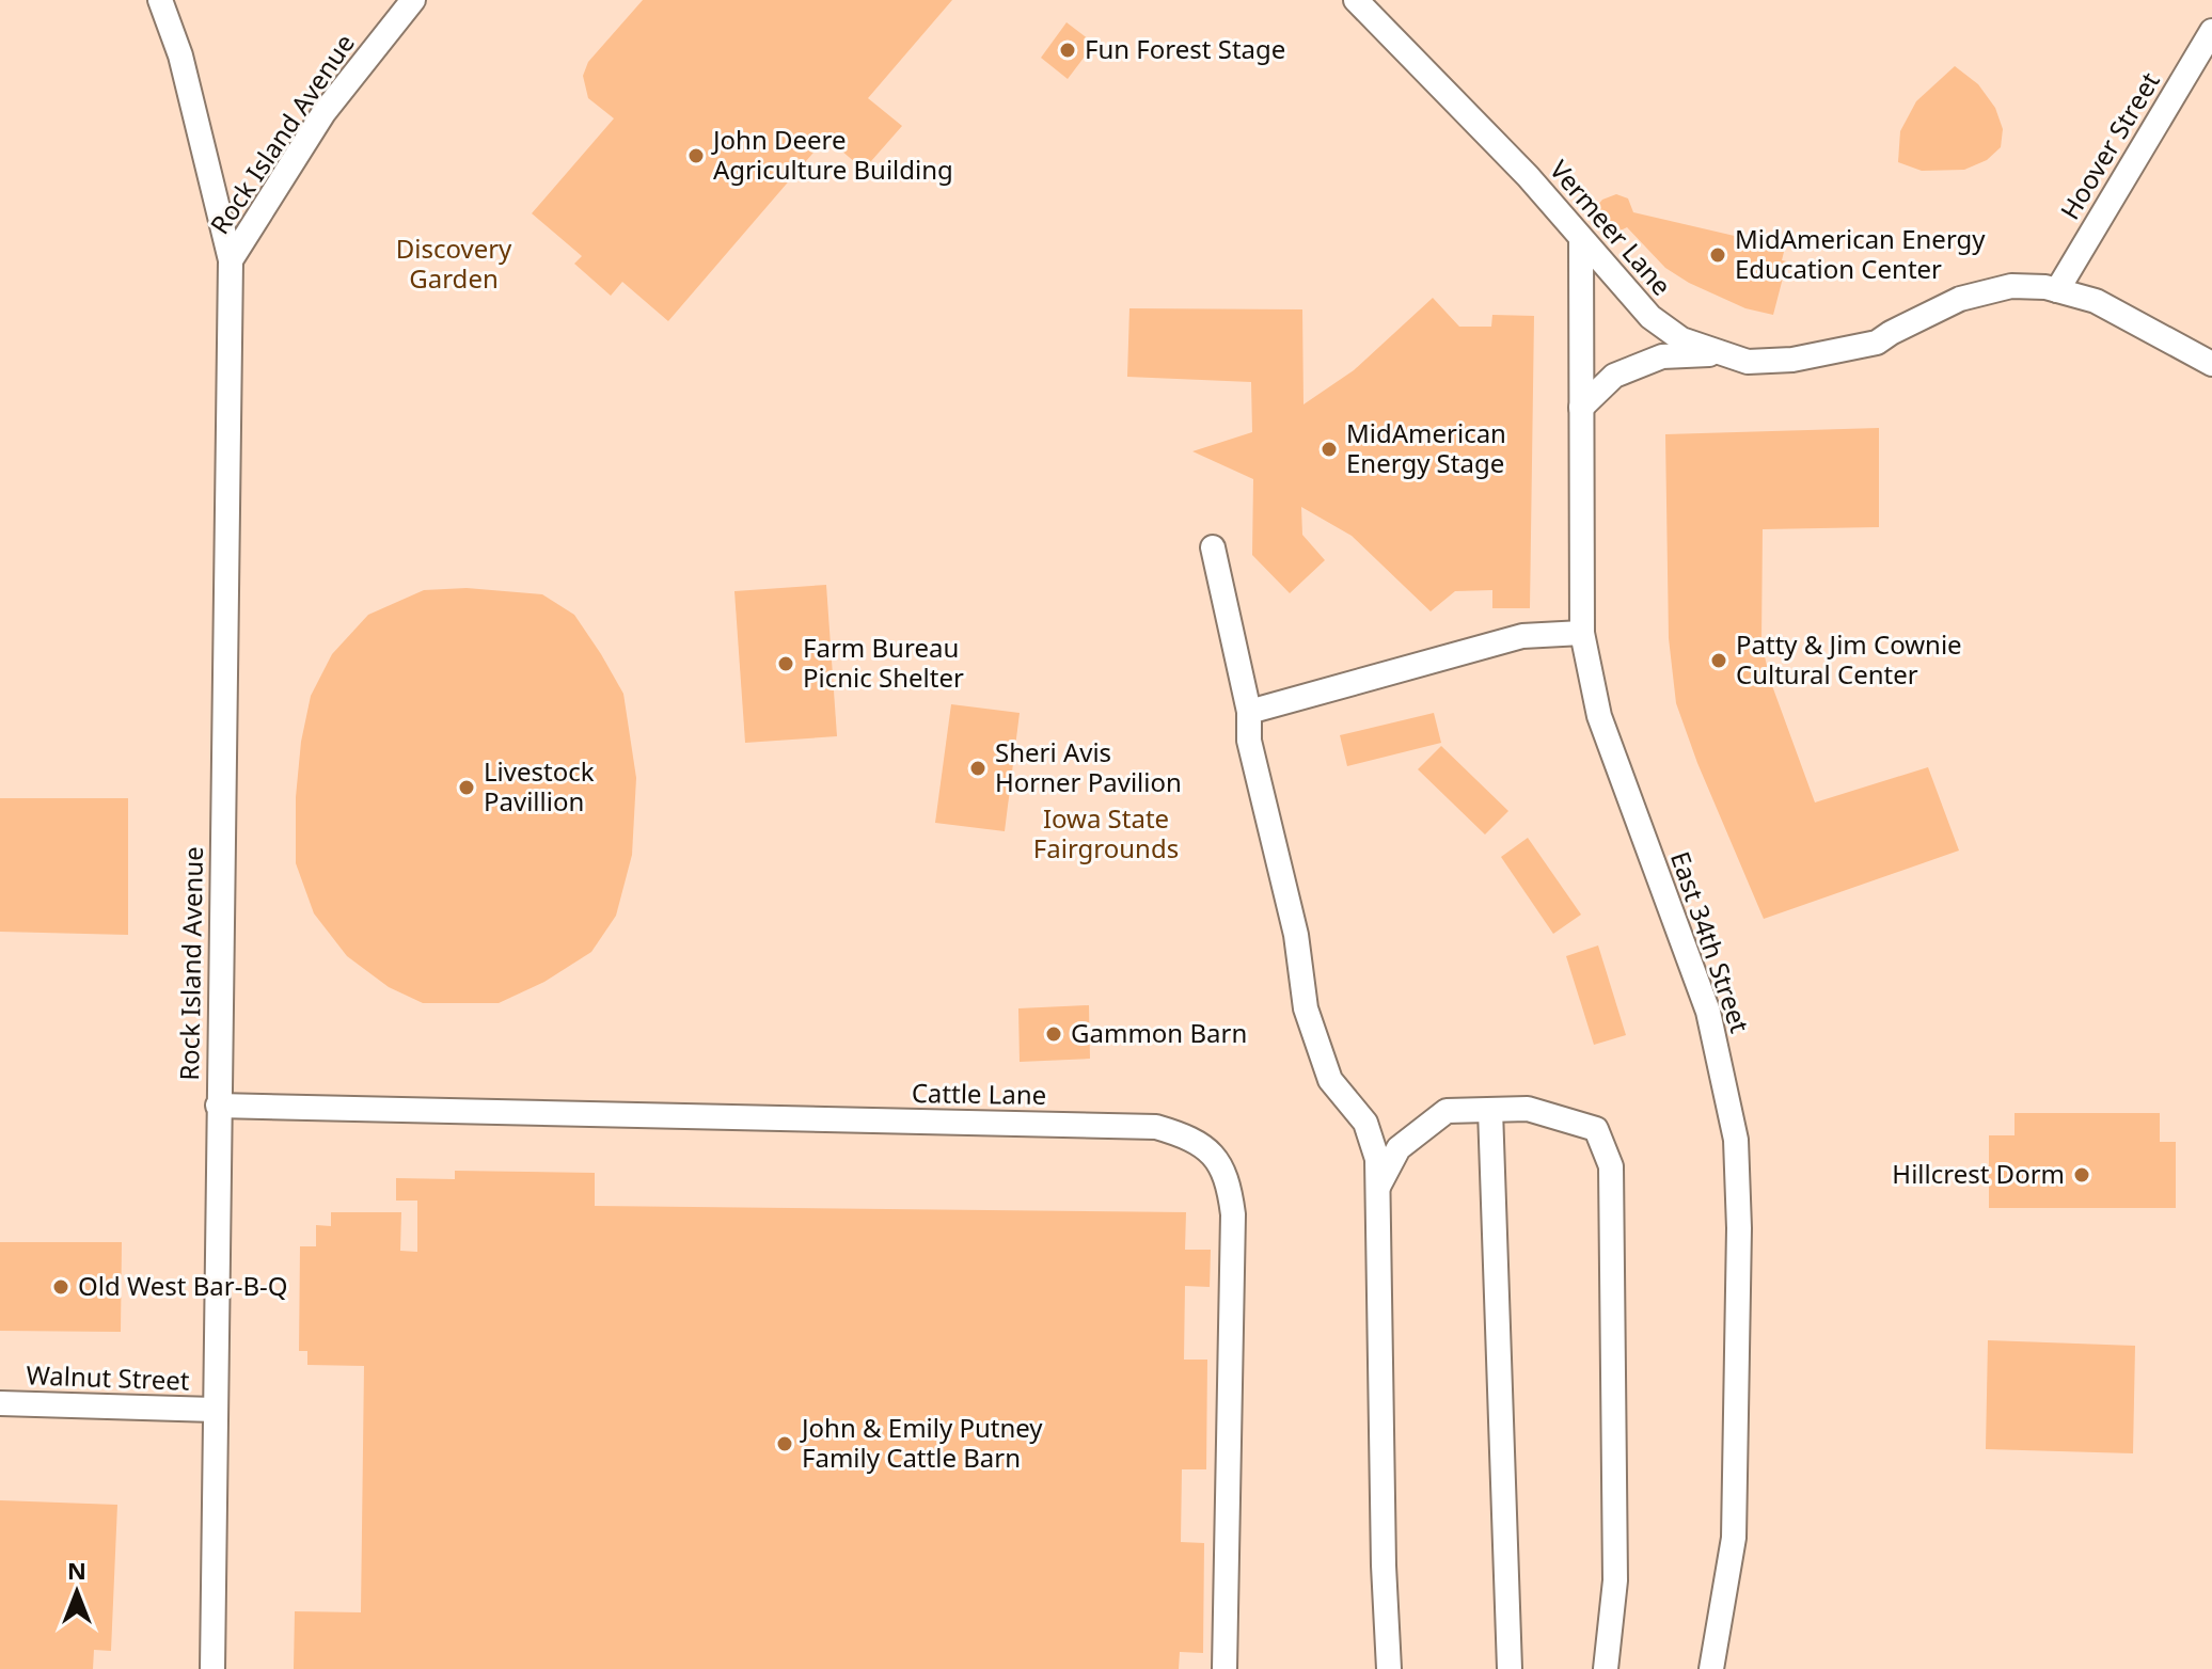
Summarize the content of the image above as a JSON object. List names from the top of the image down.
{
  "streets": {
    "lane": [
      "Rock Island Avenue",
      "Hoover Street",
      "Vermeer Lane",
      "East 34th Street",
      "Cattle Lane",
      "Walnut Street"
    ]
  },
  "crossings": [
    ["Rock Island Avenue", "Cattle Lane"],
    ["Rock Island Avenue", "Walnut Street"],
    ["Hoover Street", "Vermeer Lane"],
    ["Vermeer Lane", "East 34th Street"]
  ],
  "parks": ["Discovery Garden", "Iowa State Fairgrounds"],
  "places": [
    "Fun Forest Stage",
    "John Deere Agriculture Building",
    "MidAmerican Energy Education Center",
    "MidAmerican Energy Stage",
    "Patty & Jim Cownie Cultural Center",
    "Farm Bureau Picnic Shelter",
    "Sheri Avis Horner Pavilion",
    "Livestock Pavillion",
    "Gammon Barn",
    "Hillcrest Dorm",
    "Old West Bar-B-Q",
    "John & Emily Putney Family Cattle Barn"
  ],
  "north": "top"
}
